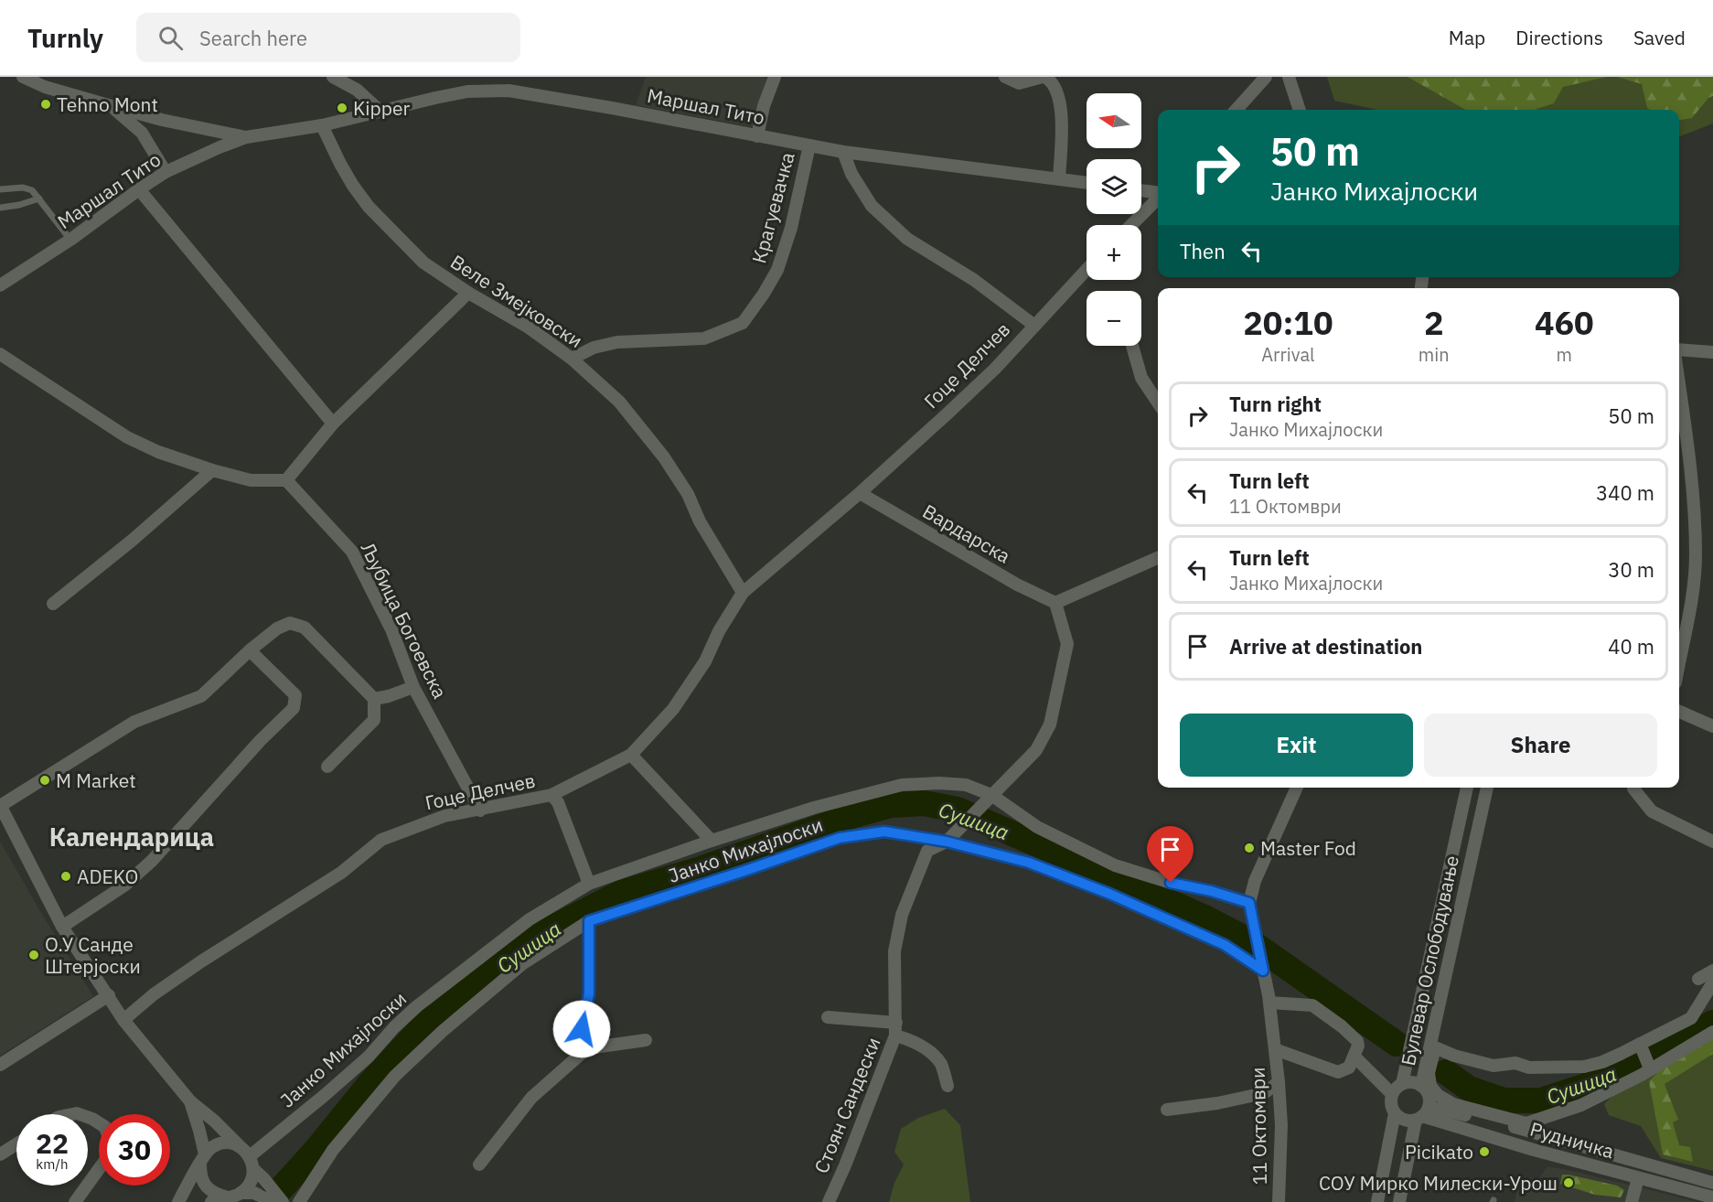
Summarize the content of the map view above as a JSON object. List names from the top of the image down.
{
  "streets": {
    "street": [
      "Маршал Тито",
      "Крагуевачка",
      "Веле Змејковски",
      "Гоце Делчев",
      "Вардарска",
      "Љубица Богоевска",
      "Јанко Михајлоски",
      "Булевар Ослободување",
      "Стоян Сандески",
      "11 Октомври",
      "Рудничка"
    ]
  },
  "crossings": [
    ["Маршал Тито", "Крагуевачка"],
    ["Маршал Тито", "Веле Змејковски"],
    ["Крагуевачка", "Веле Змејковски"],
    ["Веле Змејковски", "Гоце Делчев"],
    ["Гоце Делчев", "Вардарска"],
    ["Гоце Делчев", "Љубица Богоевска"],
    ["Јанко Михајлоски", "Стоян Сандески"],
    ["Булевар Ослободување", "Рудничка"]
  ],
  "districts": ["Календарица"],
  "water": ["Сушица"],
  "places": [
    "Tehno Mont",
    "Kipper",
    "M Market",
    "Master Fod",
    "ADEKO",
    "О.У Санде Штерјоски",
    "Picikato",
    "СОУ Мирко Милески-Урош"
  ],
  "north": "left",
  "page": {
    "header": "Turnly",
    "search": "Search here",
    "nav": ["Map", "Directions", "Saved"],
    "map_buttons": ["+", "−"],
    "turn": ["50 m", "Јанко Михајлоски"],
    "then": "Then",
    "eta": [
      "20:10",
      "Arrival",
      "2",
      "min",
      "460",
      "m"
    ],
    "list": [
      {
        "name": "Turn right",
        "note": "Јанко Михајлоски",
        "value": "50 m"
      },
      {
        "name": "Turn left",
        "note": "11 Октомври",
        "value": "340 m"
      },
      {
        "name": "Turn left",
        "note": "Јанко Михајлоски",
        "value": "30 m"
      },
      {
        "name": "Arrive at destination",
        "value": "40 m"
      }
    ],
    "buttons": ["Exit", "Share"],
    "speed": "22 km/h",
    "limit": "30"
  }
}
